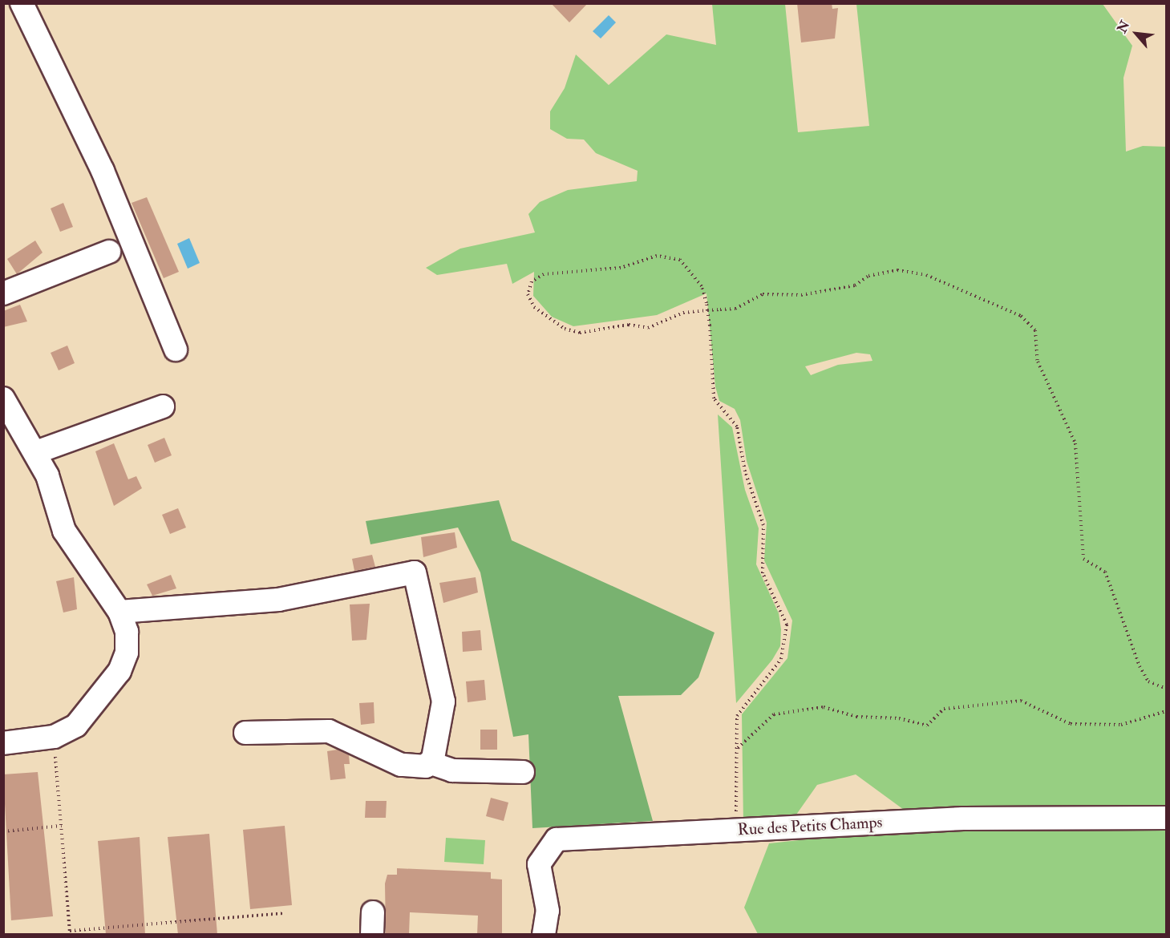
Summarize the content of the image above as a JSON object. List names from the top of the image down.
{
  "streets": {
    "street": ["Rue des Petits Champs"]
  },
  "north": "top left"
}
